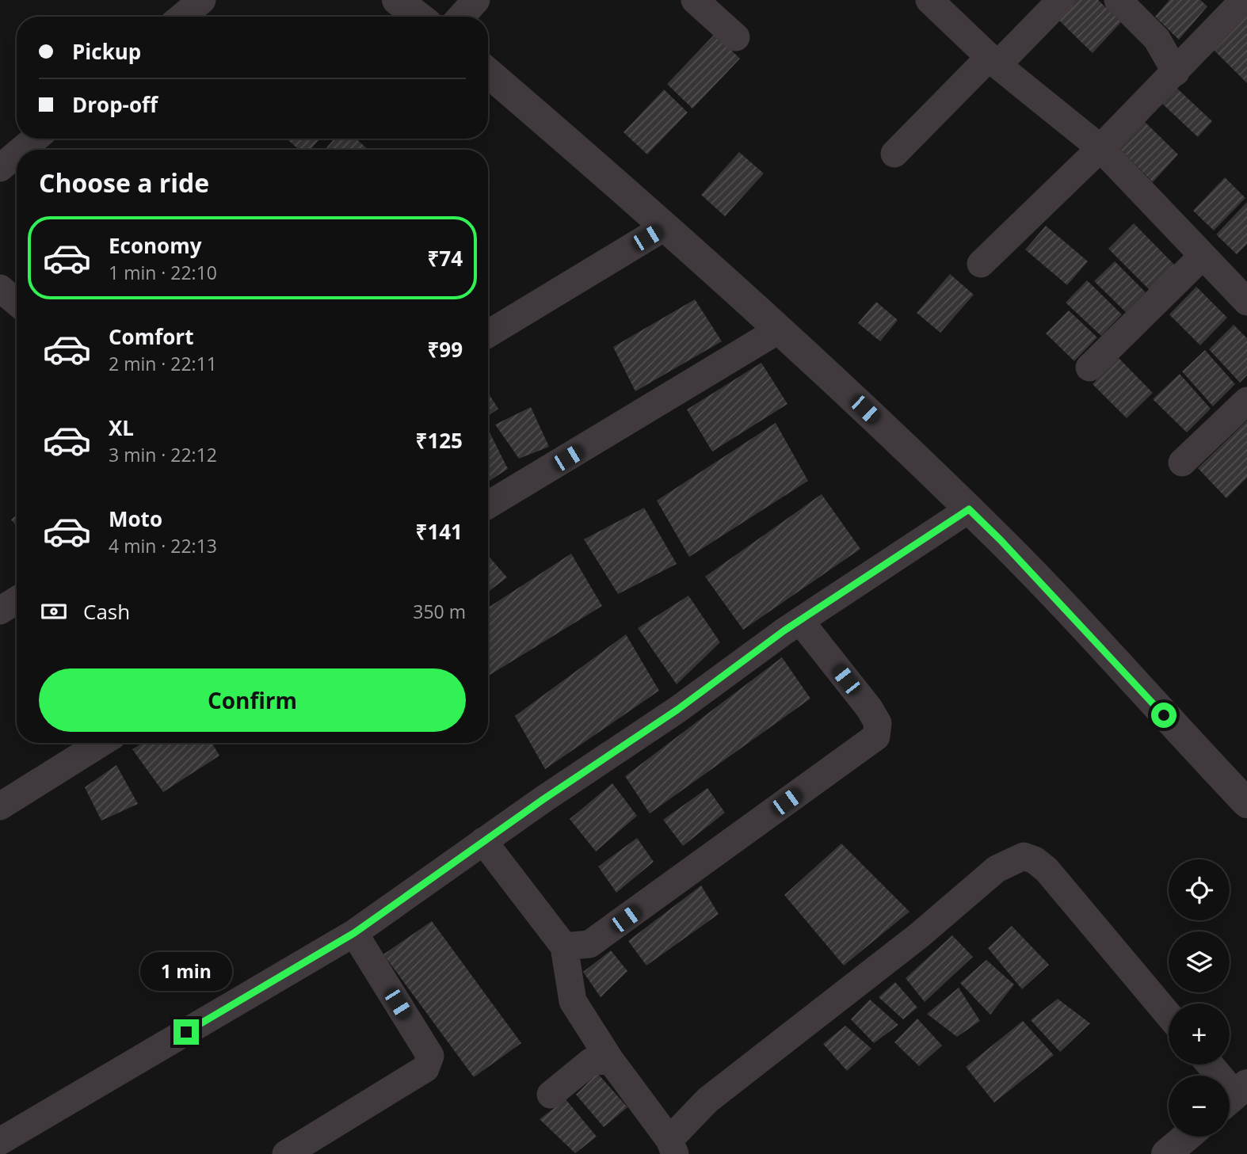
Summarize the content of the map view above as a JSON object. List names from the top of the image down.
{
  "page": {
    "banner": ["Pickup", "Drop-off"],
    "heading": "Choose a ride",
    "list": [
      {
        "name": "Economy",
        "note": "1 min · 22:10",
        "value": "₹74"
      },
      {
        "name": "Comfort",
        "note": "2 min · 22:11",
        "value": "₹99"
      },
      {
        "name": "XL",
        "note": "3 min · 22:12",
        "value": "₹125"
      },
      {
        "name": "Moto",
        "note": "4 min · 22:13",
        "value": "₹141"
      }
    ],
    "pay": ["Cash", "350 m"],
    "buttons": "Confirm",
    "map_buttons": ["+", "−"],
    "bubble": "1 min"
  }
}
